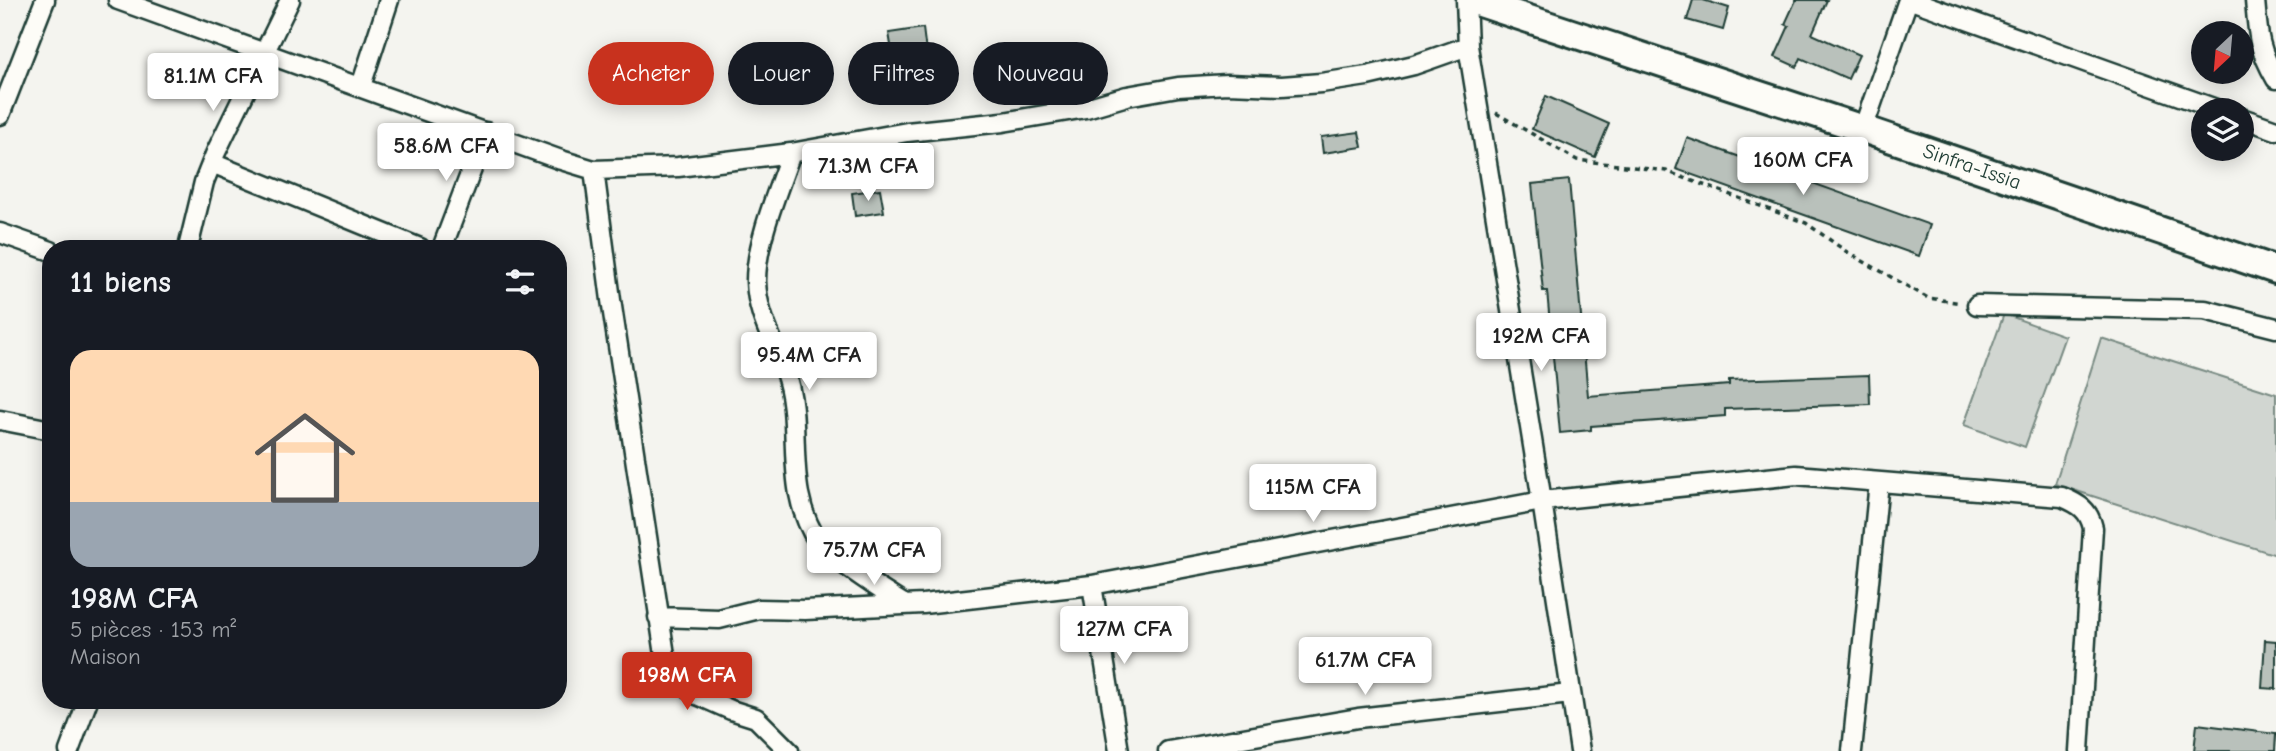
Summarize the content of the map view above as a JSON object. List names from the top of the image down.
{
  "streets": {
    "main road": ["Sinfra-Issia"]
  },
  "north": "bottom left",
  "page": {
    "chip": [
      "Acheter",
      "Louer",
      "Filtres",
      "Nouveau"
    ],
    "price": [
      "81.1M CFA",
      "58.6M CFA",
      "160M CFA",
      "71.3M CFA",
      "192M CFA",
      "95.4M CFA",
      "115M CFA",
      "75.7M CFA",
      "127M CFA",
      "61.7M CFA",
      "198M CFA"
    ],
    "heading": "11 biens",
    "list": [
      {
        "name": "198M CFA",
        "note": "5 pièces · 153 m² · Maison"
      }
    ]
  }
}
